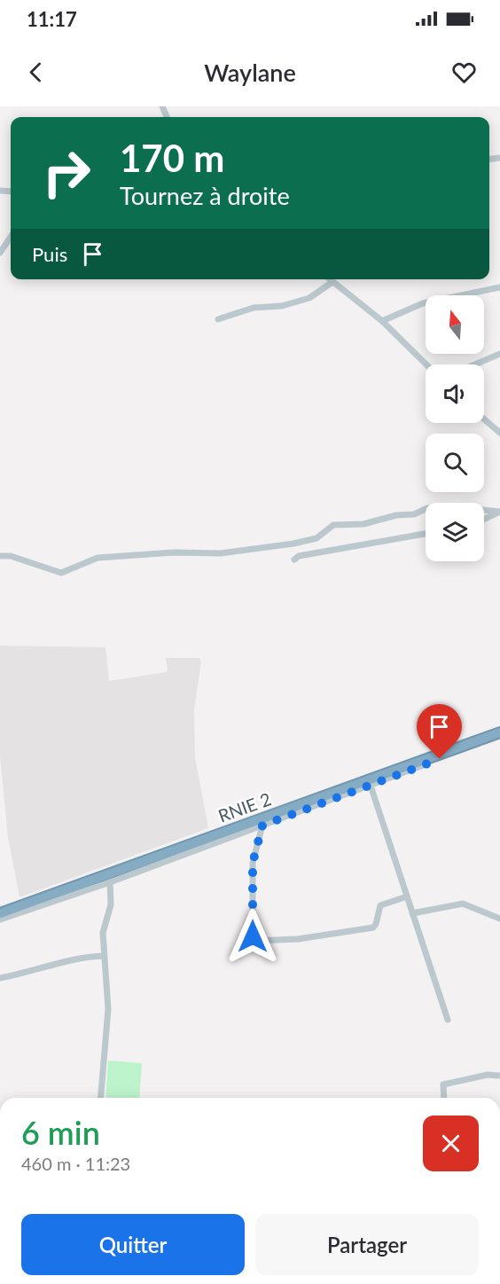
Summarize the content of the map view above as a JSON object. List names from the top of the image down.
{
  "streets": {
    "highway": ["RNIE 2"]
  },
  "north": "top",
  "page": {
    "status": "11:17",
    "header": "Waylane",
    "turn": ["170 m", "Tournez à droite"],
    "then": "Puis",
    "heading": ["6 min", "460 m · 11:23"],
    "buttons": ["Quitter", "Partager"]
  }
}
